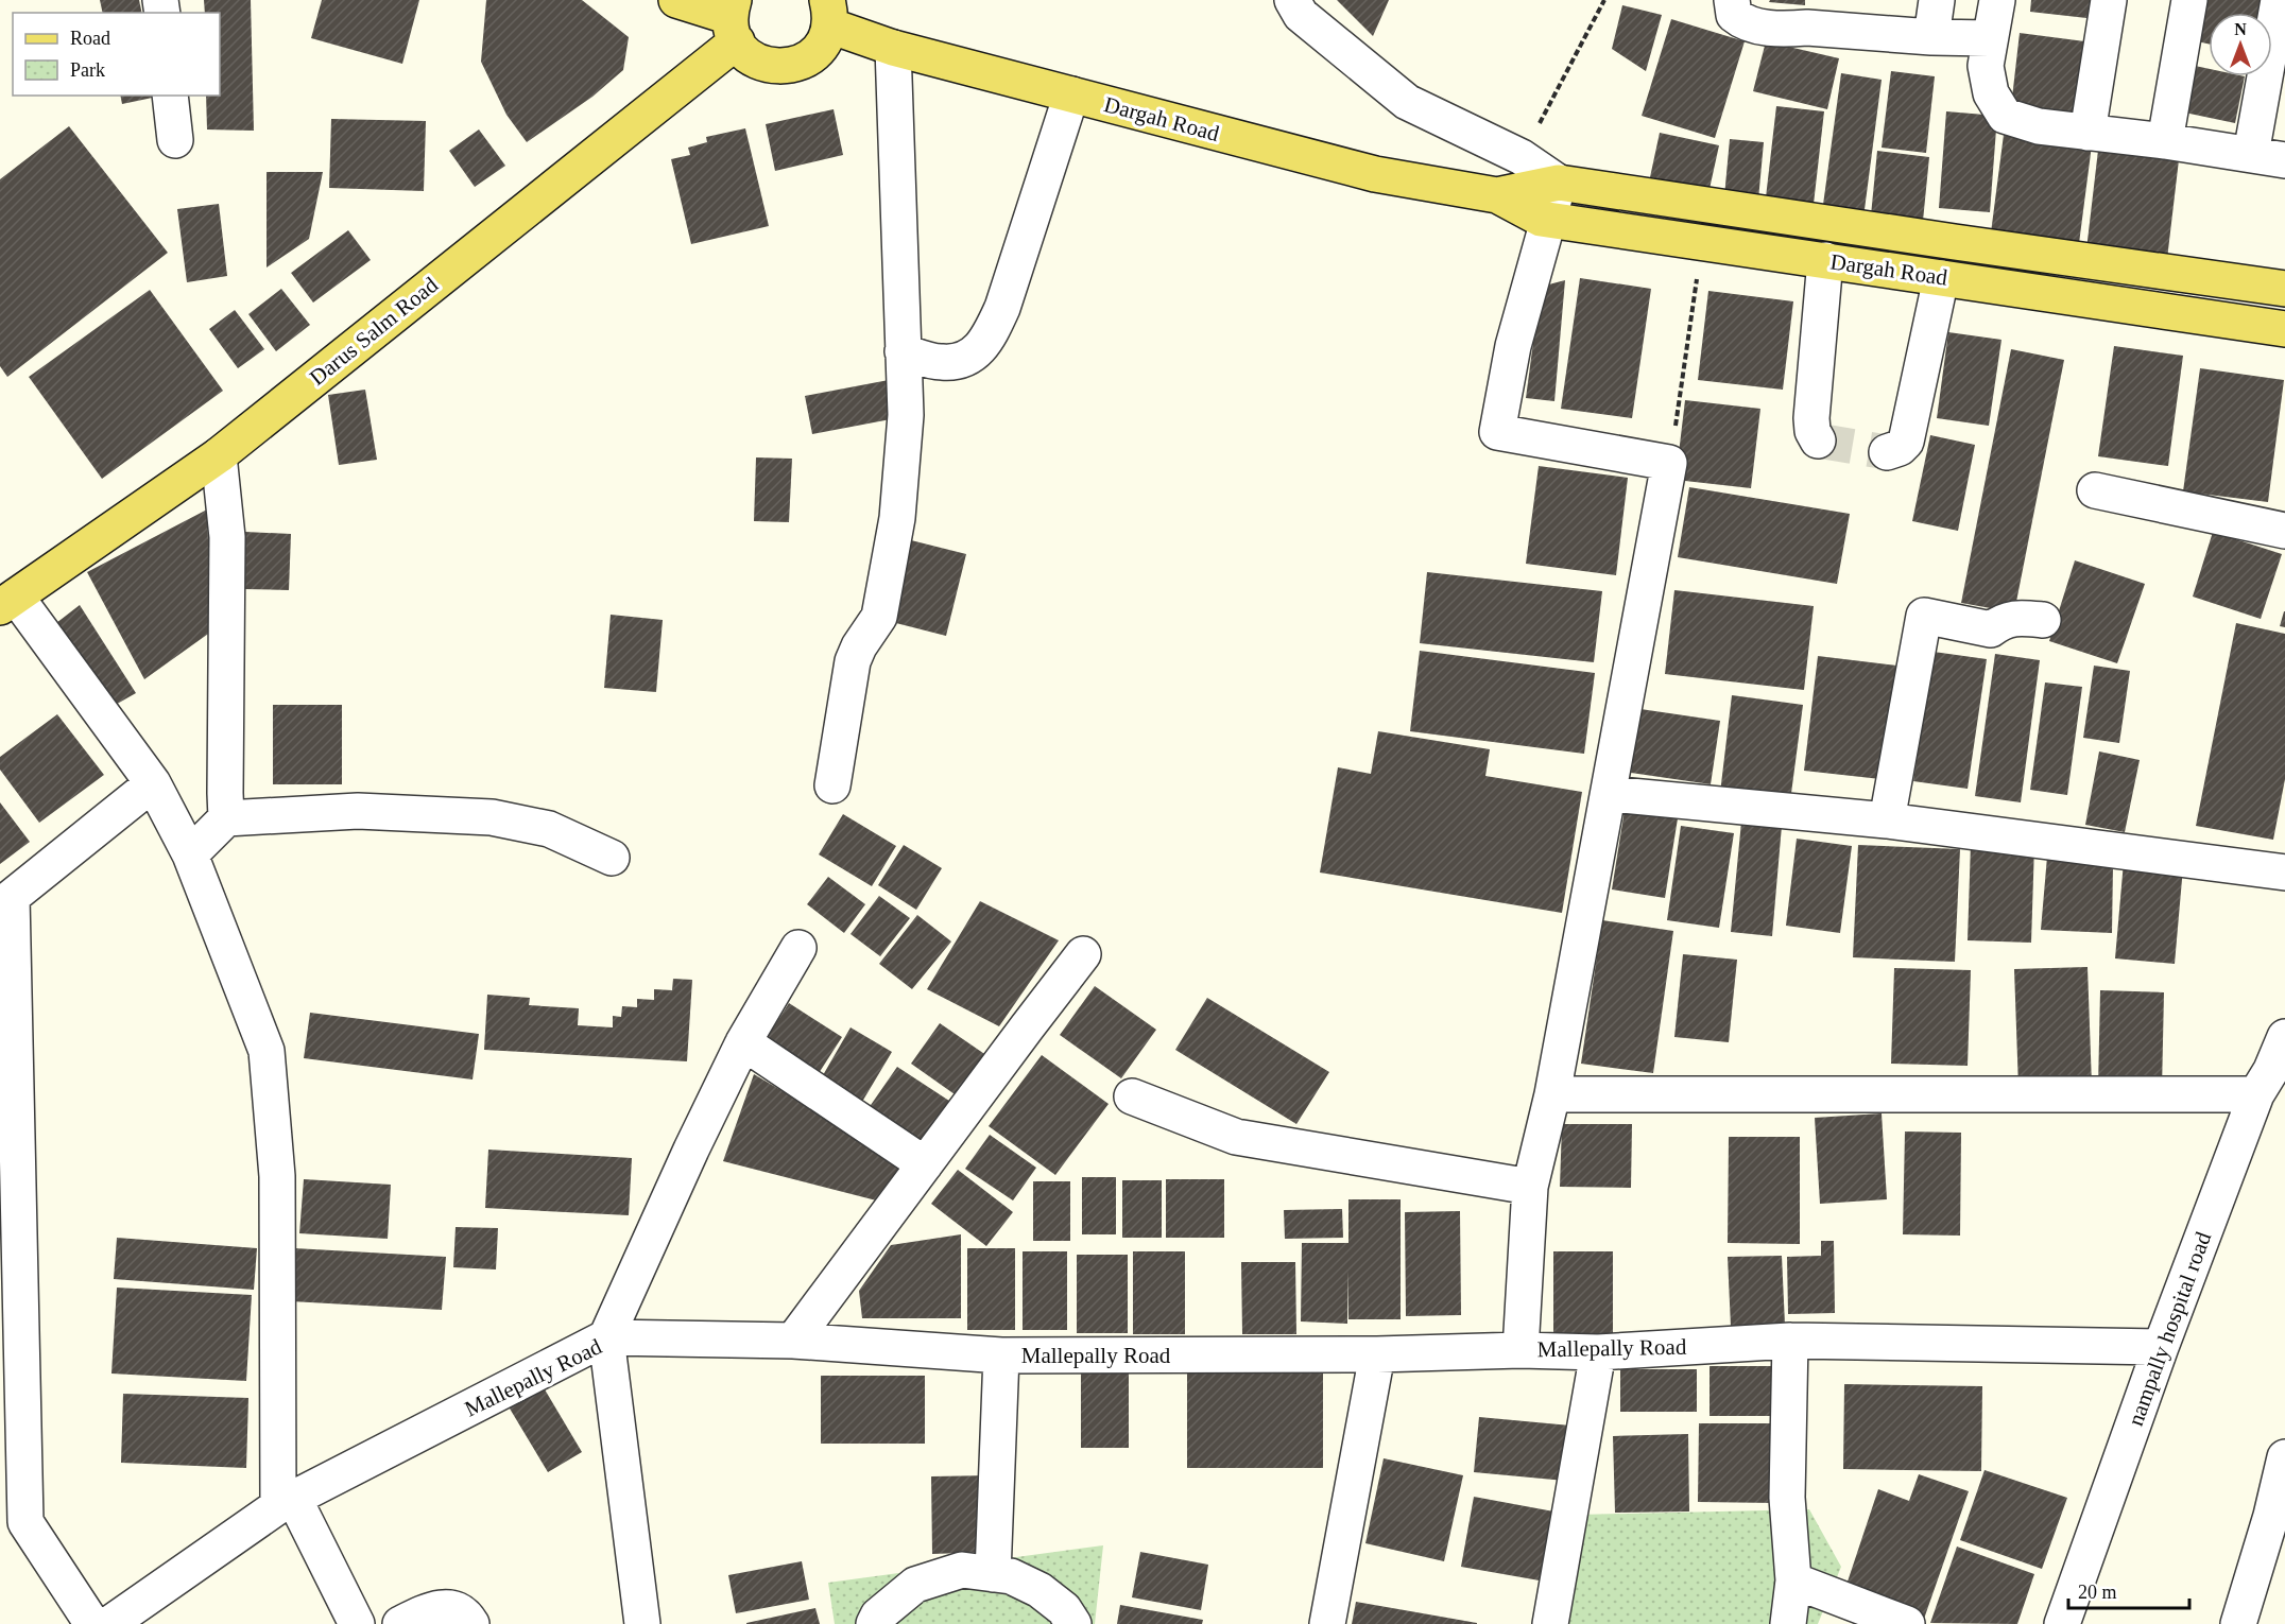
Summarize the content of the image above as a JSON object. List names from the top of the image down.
{
  "streets": {
    "main road": ["Dargah Road", "Darus Salm Road"],
    "street": ["nampally hospital road", "Mallepally Road"]
  },
  "crossings": [
    ["nampally hospital road", "Mallepally Road"]
  ],
  "legend": ["Road", "Park"],
  "scale_bar": "20 m",
  "north": "top"
}
